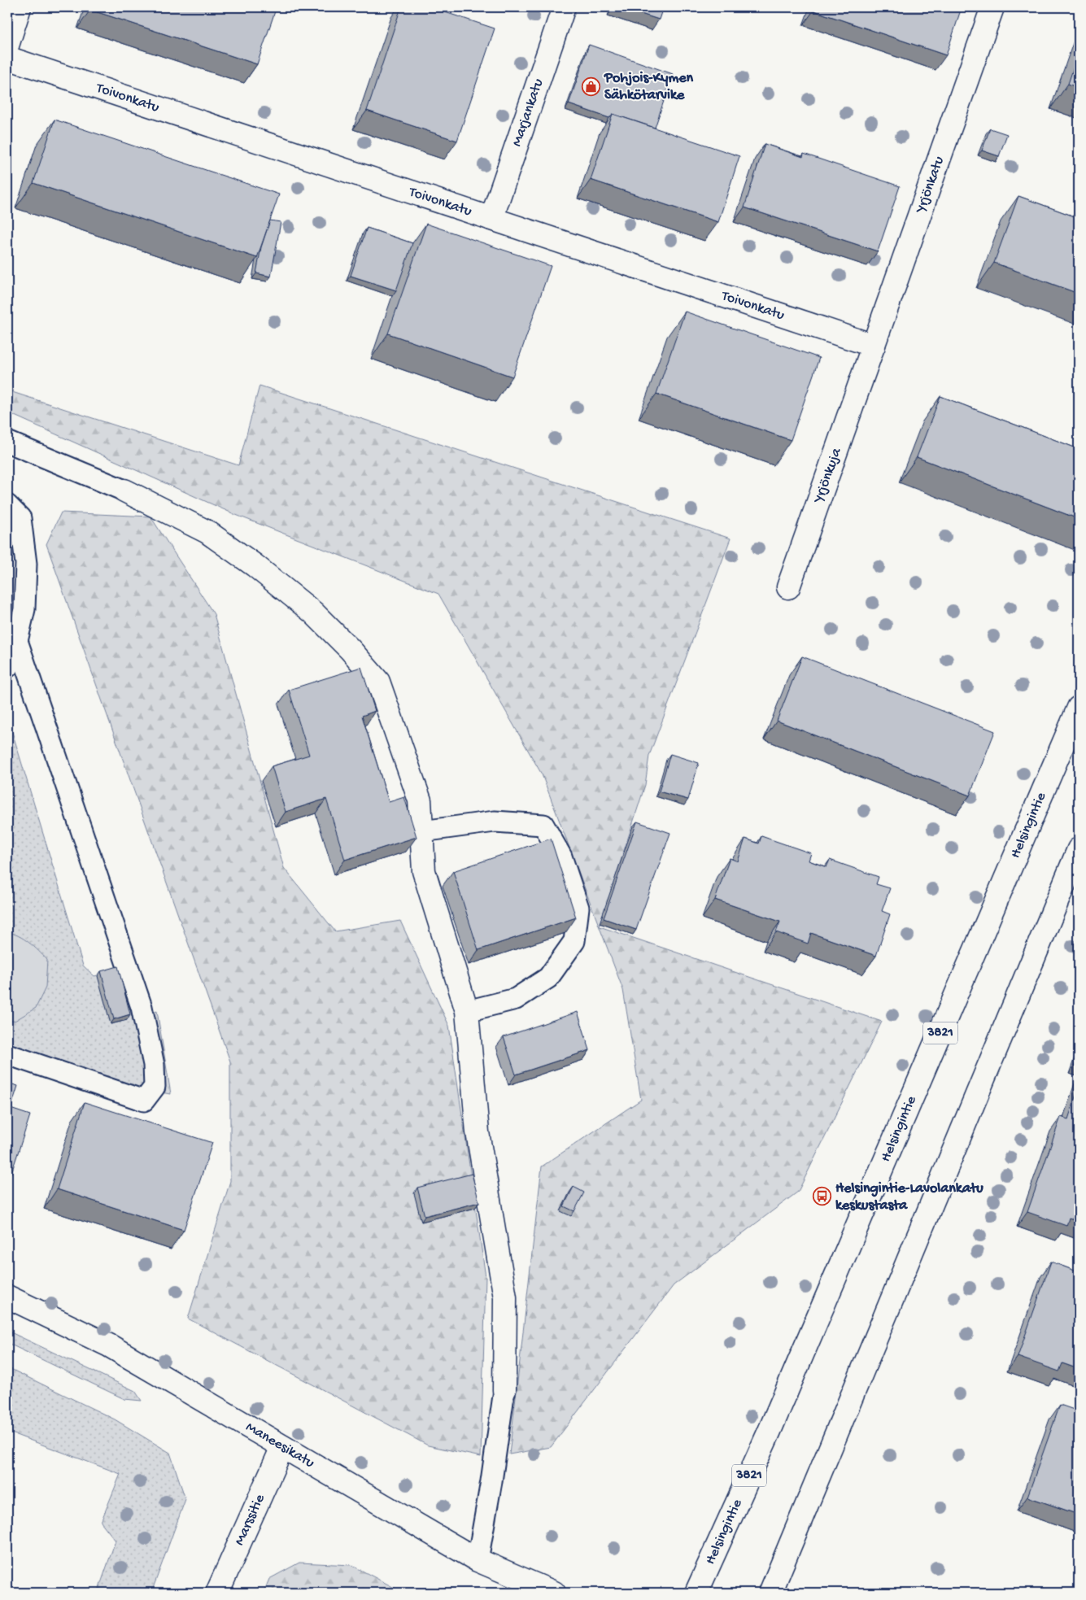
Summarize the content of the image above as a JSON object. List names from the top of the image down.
{
  "streets": {
    "street": [
      "Toivonkatu",
      "Marjankatu",
      "Yrjönkatu",
      "Yrjönkuja",
      "Helsingintie",
      "3821",
      "Maneesikatu",
      "Marssitie"
    ]
  },
  "crossings": [
    ["Toivonkatu", "Marjankatu"],
    ["Toivonkatu", "Yrjönkatu"],
    ["Toivonkatu", "Yrjönkuja"],
    ["Yrjönkatu", "Yrjönkuja"],
    ["Maneesikatu", "Marssitie"]
  ],
  "places": {
    "shop": ["Pohjois-Kymen Sähkötarvike"],
    "bus stop": ["Helsingintie-Lavolankatu keskustasta"]
  }
}
